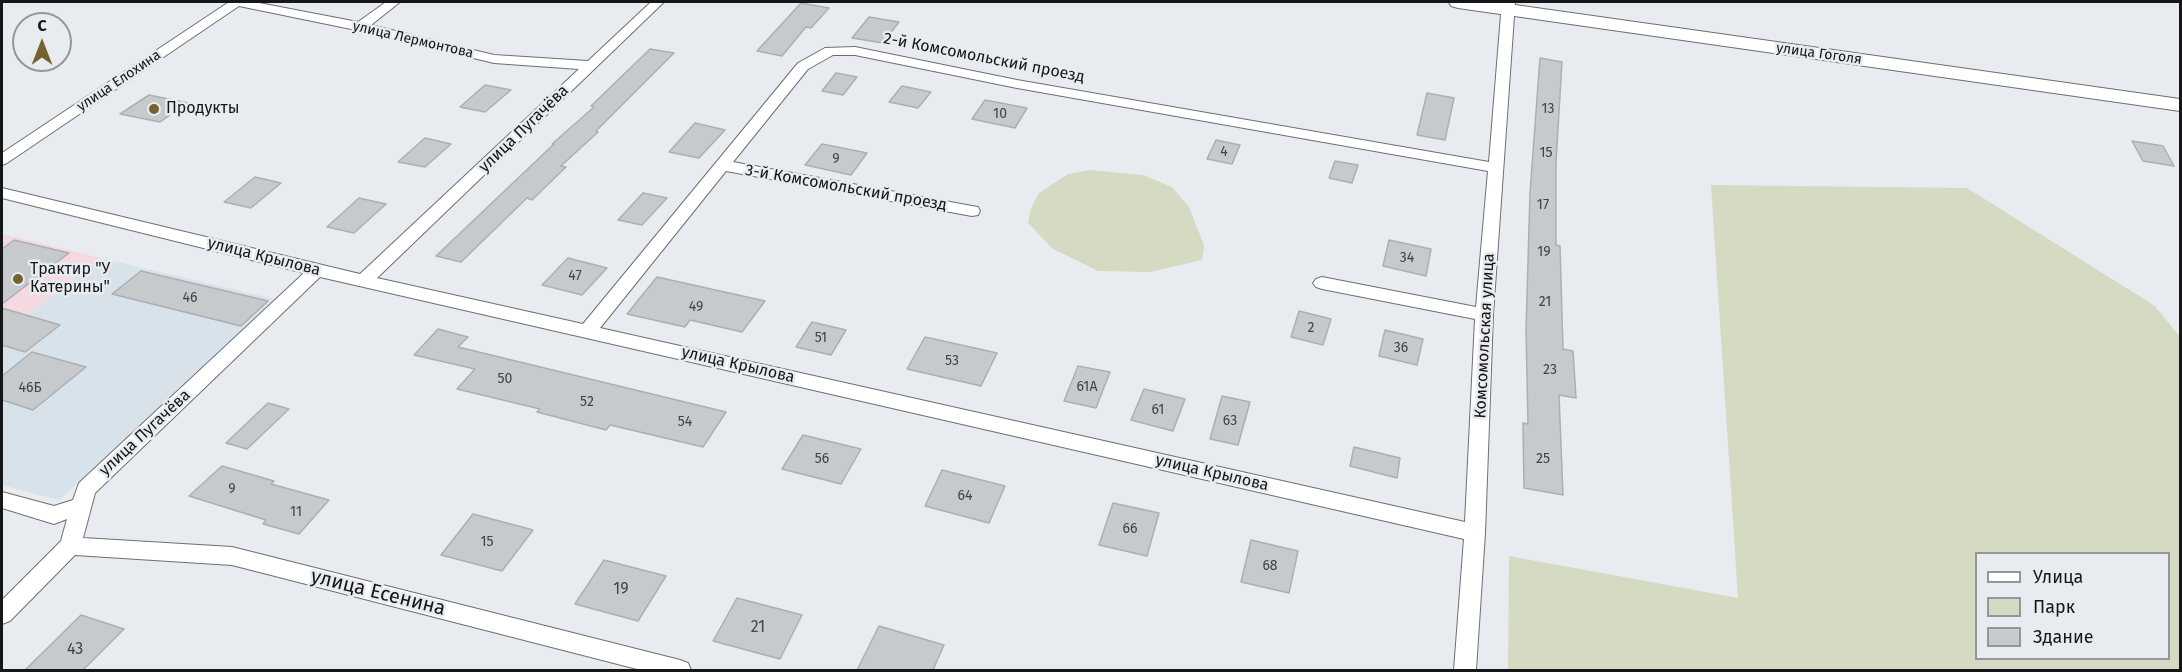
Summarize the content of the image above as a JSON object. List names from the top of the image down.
{
  "streets": {
    "street": [
      "улица Лермонтова",
      "улица Гоголя",
      "2-й Комсомольский проезд",
      "улица Елохина",
      "улица Пугачёва",
      "3-й Комсомольский проезд",
      "улица Крылова",
      "Комсомольская улица",
      "улица Есенина"
    ]
  },
  "crossings": [
    ["улица Лермонтова", "улица Елохина"],
    ["улица Лермонтова", "улица Пугачёва"],
    ["улица Гоголя", "Комсомольская улица"],
    ["2-й Комсомольский проезд", "3-й Комсомольский проезд"],
    ["2-й Комсомольский проезд", "улица Крылова"],
    ["2-й Комсомольский проезд", "Комсомольская улица"],
    ["улица Пугачёва", "улица Крылова"],
    ["улица Пугачёва", "улица Есенина"],
    ["улица Крылова", "Комсомольская улица"]
  ],
  "places": ["Продукты", "Трактир \"У Катерины\""],
  "house_numbers": [
    "13",
    "10",
    "4",
    "15",
    "9",
    "17",
    "19",
    "34",
    "47",
    "46",
    "21",
    "49",
    "2",
    "51",
    "36",
    "53",
    "23",
    "50",
    "61А",
    "46Б",
    "52",
    "61",
    "63",
    "54",
    "56",
    "25",
    "9",
    "64",
    "11",
    "66",
    "15",
    "68",
    "19",
    "21",
    "43"
  ],
  "legend": ["Улица", "Парк", "Здание"],
  "north": "top"
}
